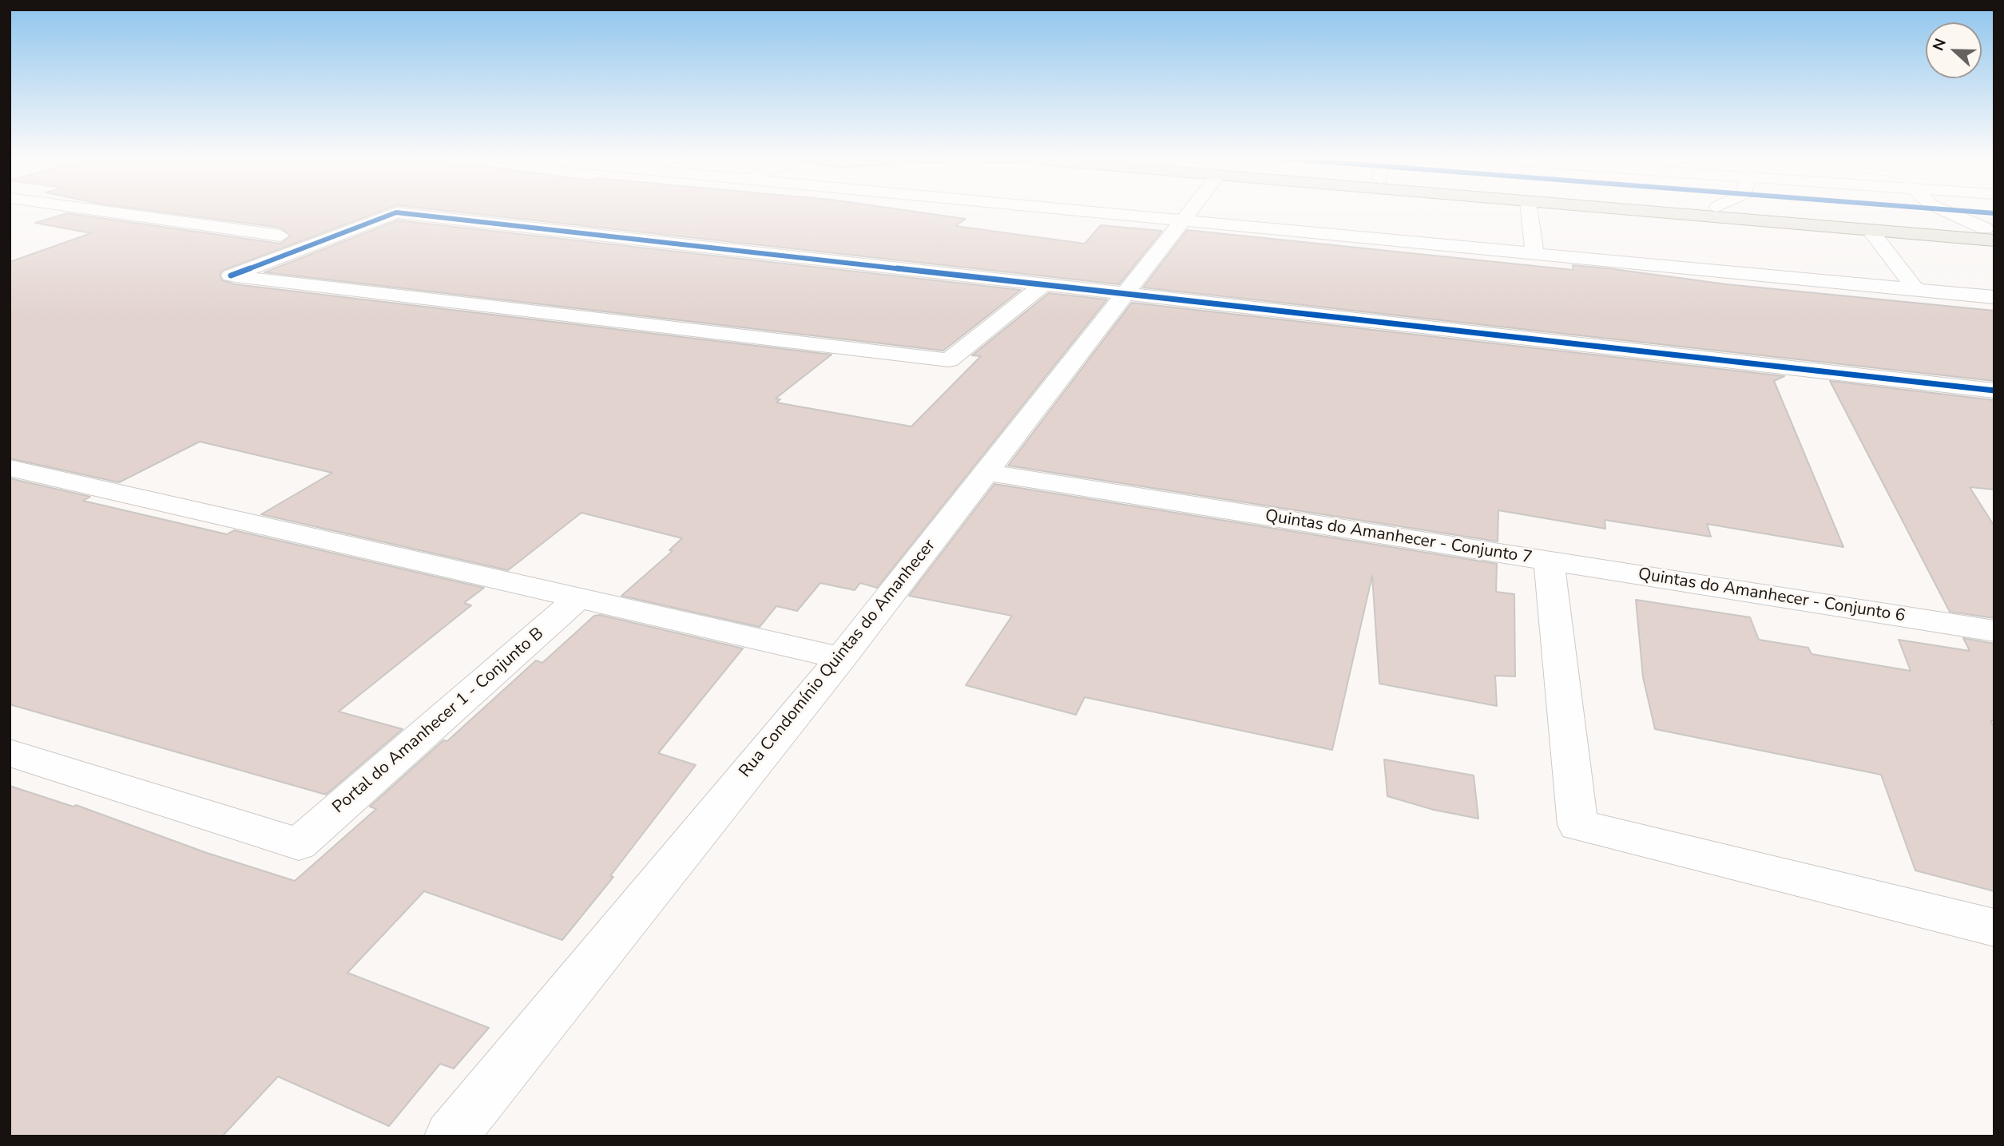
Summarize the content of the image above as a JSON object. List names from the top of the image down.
{
  "streets": {
    "street": [
      "Quintas do Amanhecer - Conjunto 7",
      "Quintas do Amanhecer - Conjunto 6",
      "Rua Condomínio Quintas do Amanhecer",
      "Portal do Amanhecer 1 - Conjunto B"
    ]
  },
  "crossings": [
    ["Quintas do Amanhecer - Conjunto 7", "Quintas do Amanhecer - Conjunto 6"],
    ["Quintas do Amanhecer - Conjunto 7", "Rua Condomínio Quintas do Amanhecer"]
  ],
  "north": "left"
}
